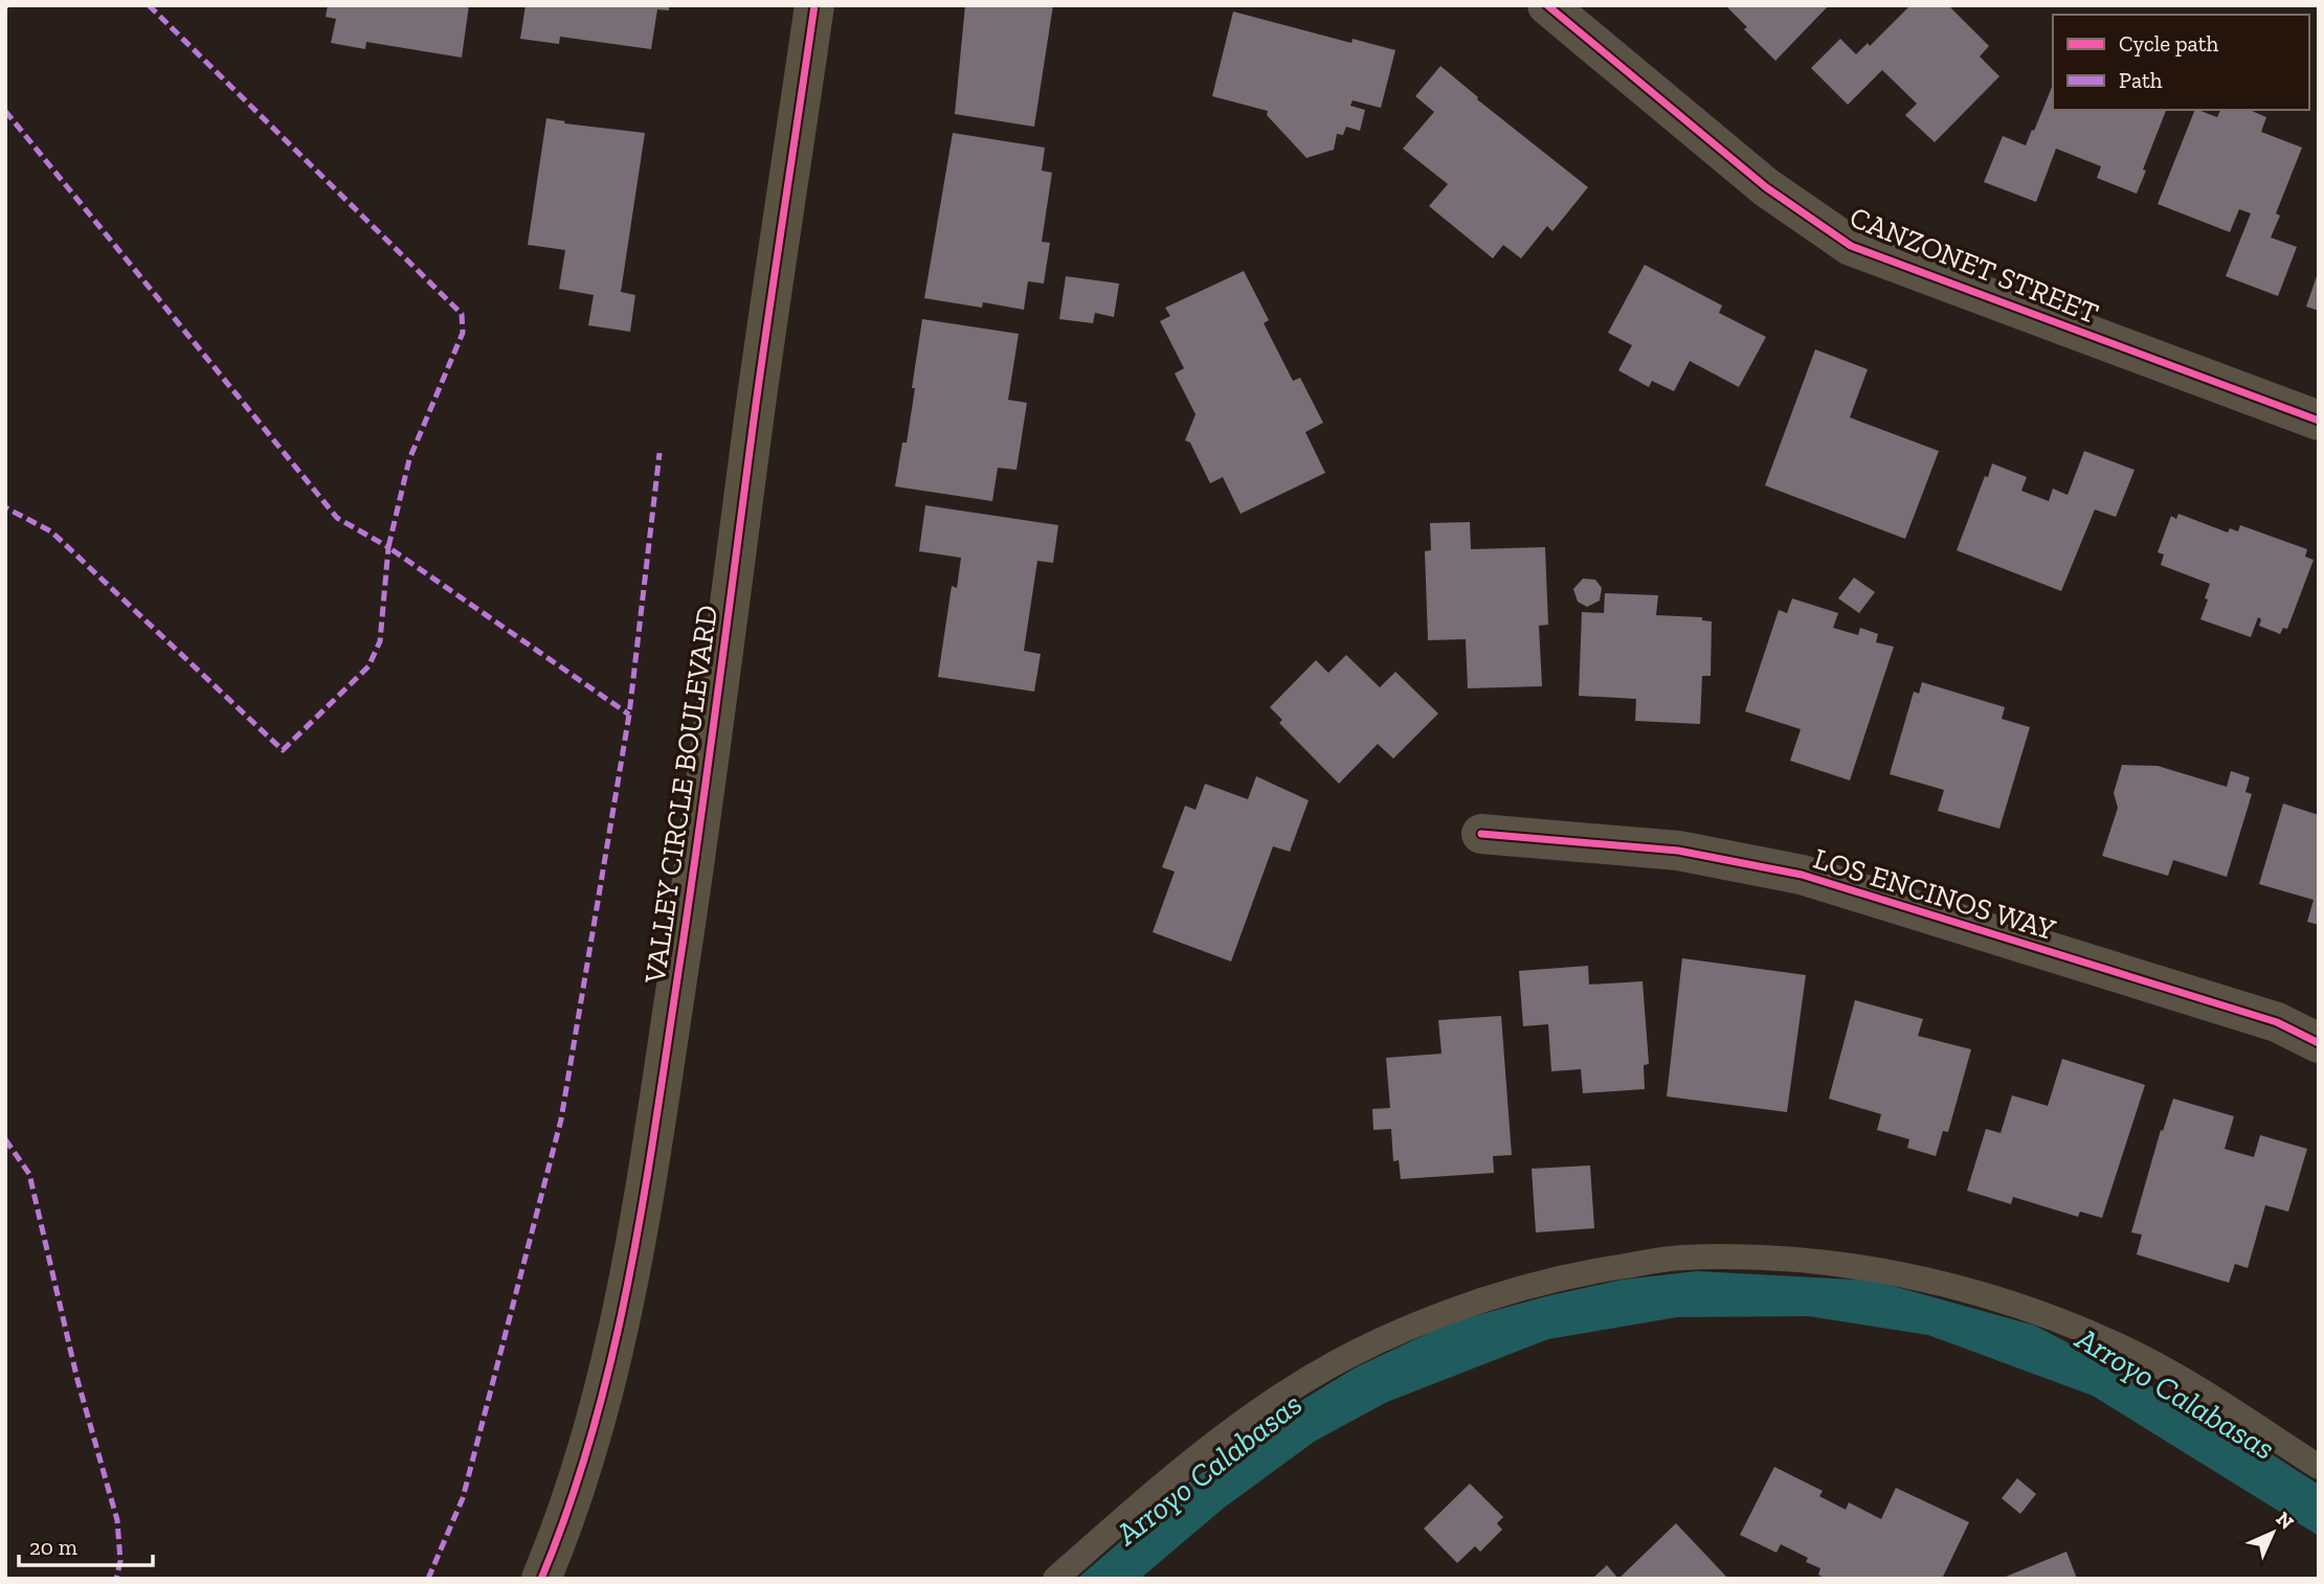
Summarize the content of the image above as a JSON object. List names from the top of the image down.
{
  "streets": {
    "main road": ["VALLEY CIRCLE BOULEVARD"],
    "street": ["CANZONET STREET", "LOS ENCINOS WAY"]
  },
  "water": ["Arroyo Calabasas"],
  "legend": ["Cycle path", "Path"],
  "scale_bar": "20 m",
  "north": "top right"
}
